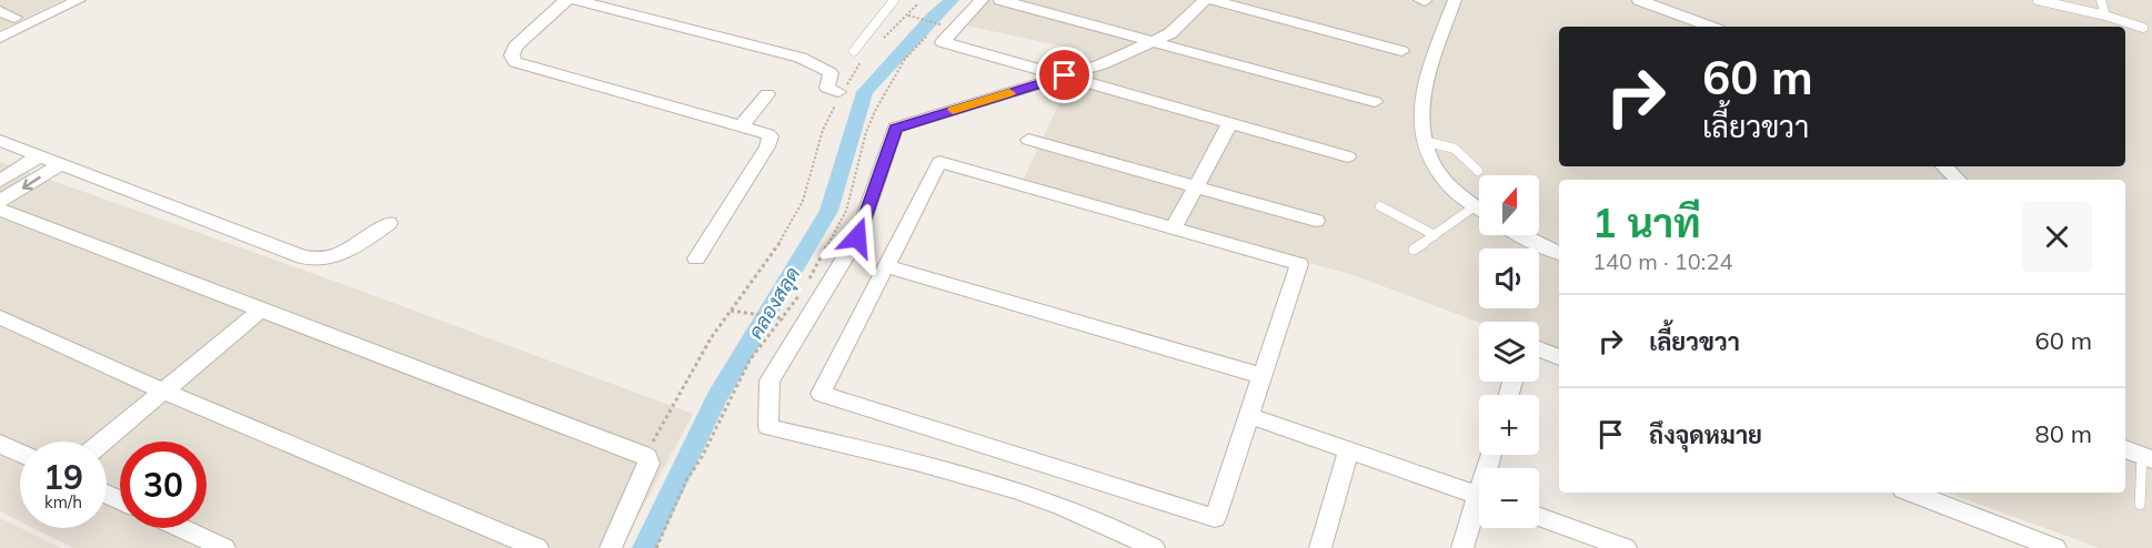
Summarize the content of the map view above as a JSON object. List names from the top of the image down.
{
  "water": ["คลองสลุด"],
  "north": "top",
  "page": {
    "turn": ["60 m", "เลี้ยวขวา"],
    "map_buttons": ["+", "−"],
    "heading": ["1 นาที", "140 m · 10:24"],
    "list": [
      {
        "name": "เลี้ยวขวา",
        "value": "60 m"
      },
      {
        "name": "ถึงจุดหมาย",
        "value": "80 m"
      }
    ],
    "speed": "19 km/h",
    "limit": "30"
  }
}
